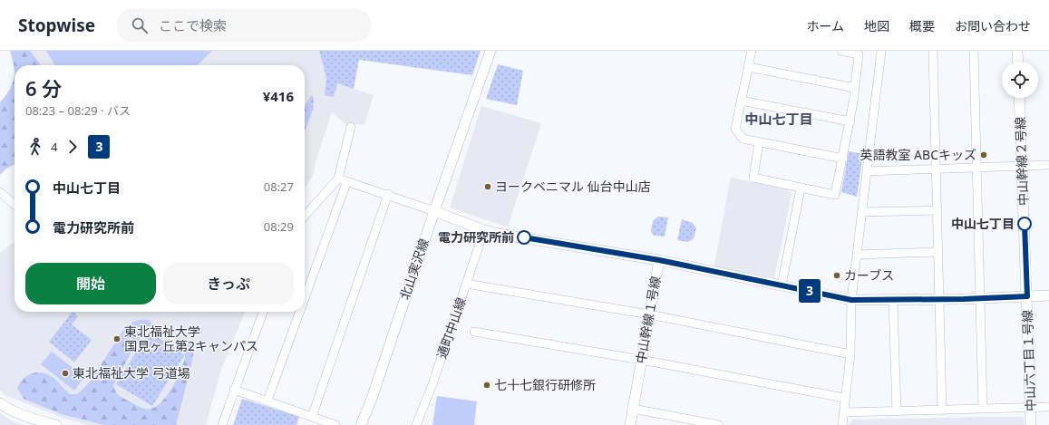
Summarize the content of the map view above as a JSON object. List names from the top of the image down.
{
  "streets": {
    "street": [
      "中山幹線２号線",
      "北山実沢線",
      "中山幹線１号線",
      "通町中山線",
      "中山六丁目１号線"
    ]
  },
  "crossings": [
    ["中山幹線２号線", "中山幹線１号線"],
    ["中山幹線２号線", "中山六丁目１号線"],
    ["中山幹線１号線", "中山六丁目１号線"]
  ],
  "districts": ["中山七丁目"],
  "places": [
    "英語教室 ABCキッズ",
    "ヨークベニマル 仙台中山店",
    "中山七丁目",
    "電力研究所前",
    "カーブス",
    "東北福祉大学 国見ヶ丘第2キャンパス",
    "東北福祉大学 弓道場",
    "七十七銀行研修所"
  ],
  "lines": ["bus line 3"],
  "page": {
    "header": "Stopwise",
    "search": "ここで検索",
    "nav": [
      "ホーム",
      "地図",
      "概要",
      "お問い合わせ"
    ],
    "on_map": "3",
    "heading": ["6 分", "08:23 – 08:29 · バス", "¥416"],
    "legs": ["4", "3"],
    "list": [
      {
        "name": "中山七丁目",
        "value": "08:27"
      },
      {
        "name": "電力研究所前",
        "value": "08:29"
      }
    ],
    "buttons": ["開始", "きっぷ"]
  }
}
